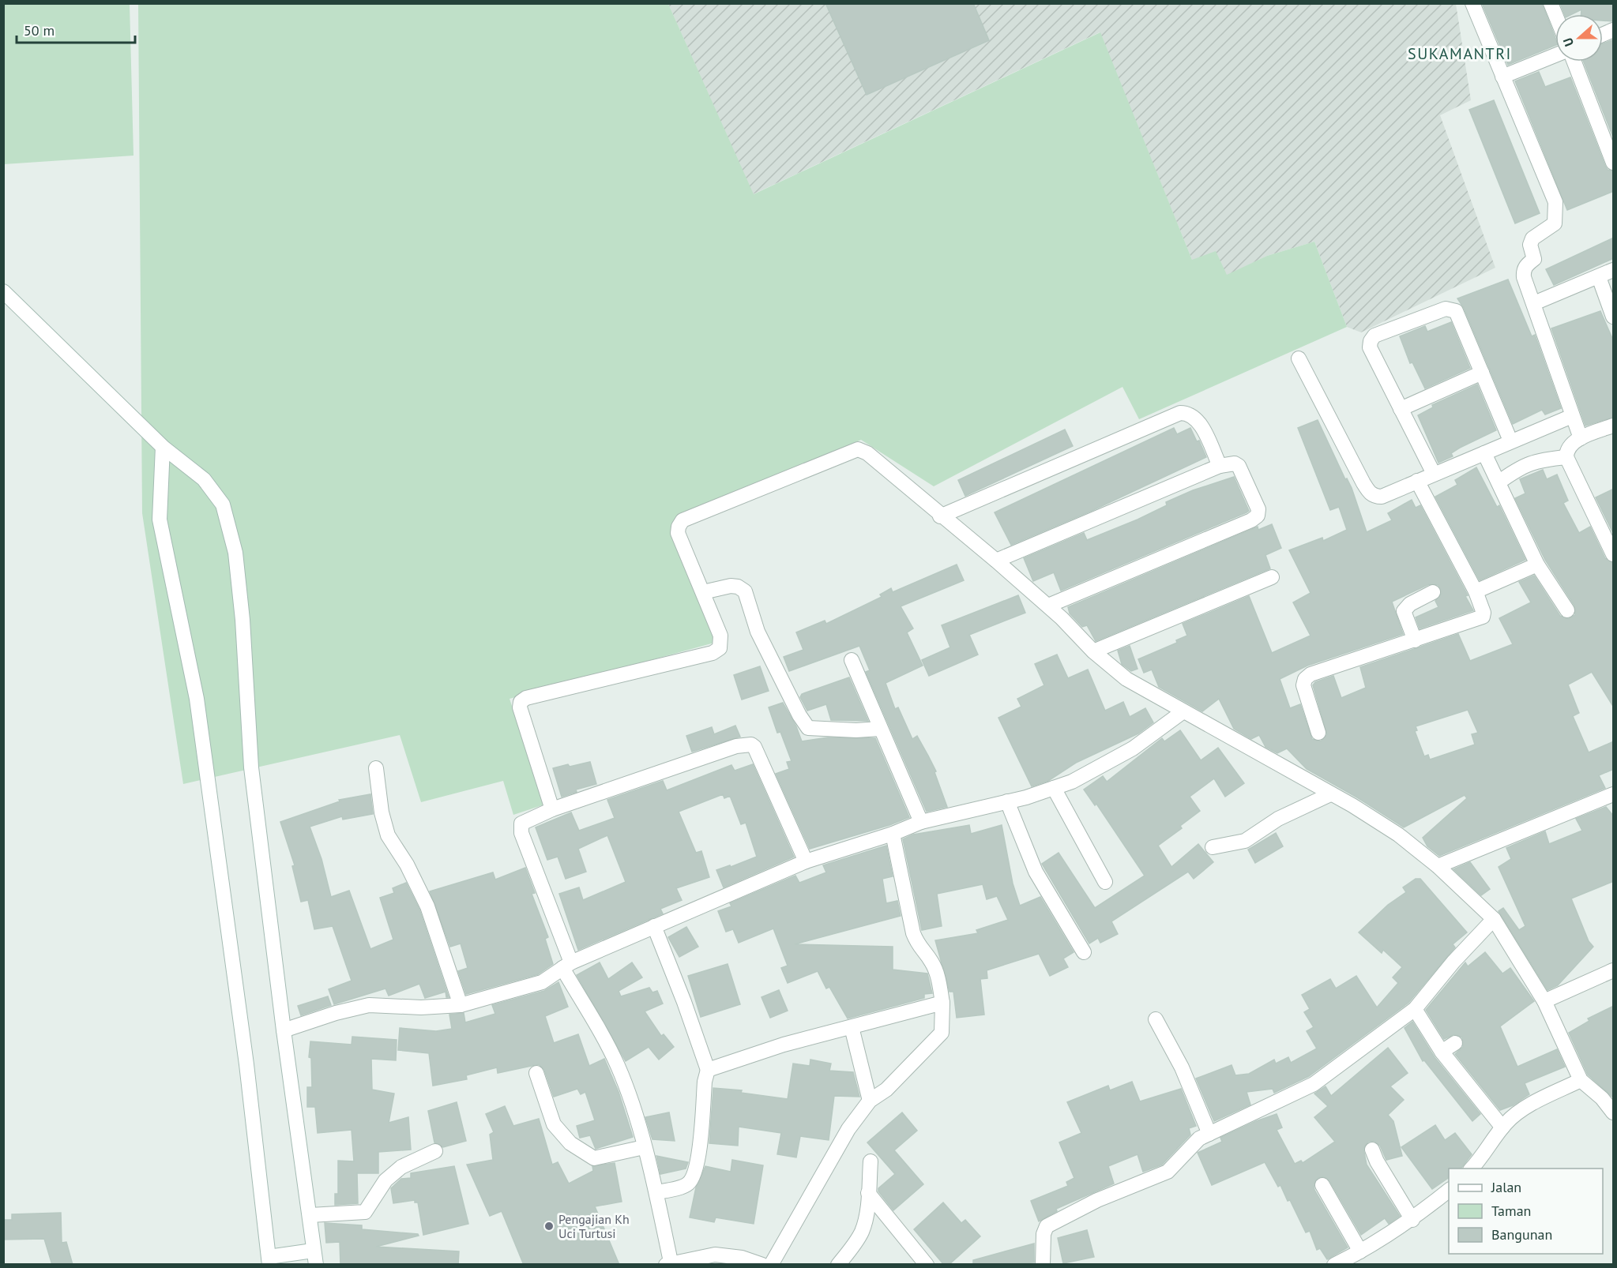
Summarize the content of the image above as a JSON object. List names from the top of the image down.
{
  "districts": ["SUKAMANTRI"],
  "places": ["Pengajian Kh Uci Turtusi"],
  "legend": ["Jalan", "Taman", "Bangunan"],
  "scale_bar": "50 m",
  "north": "left"
}
